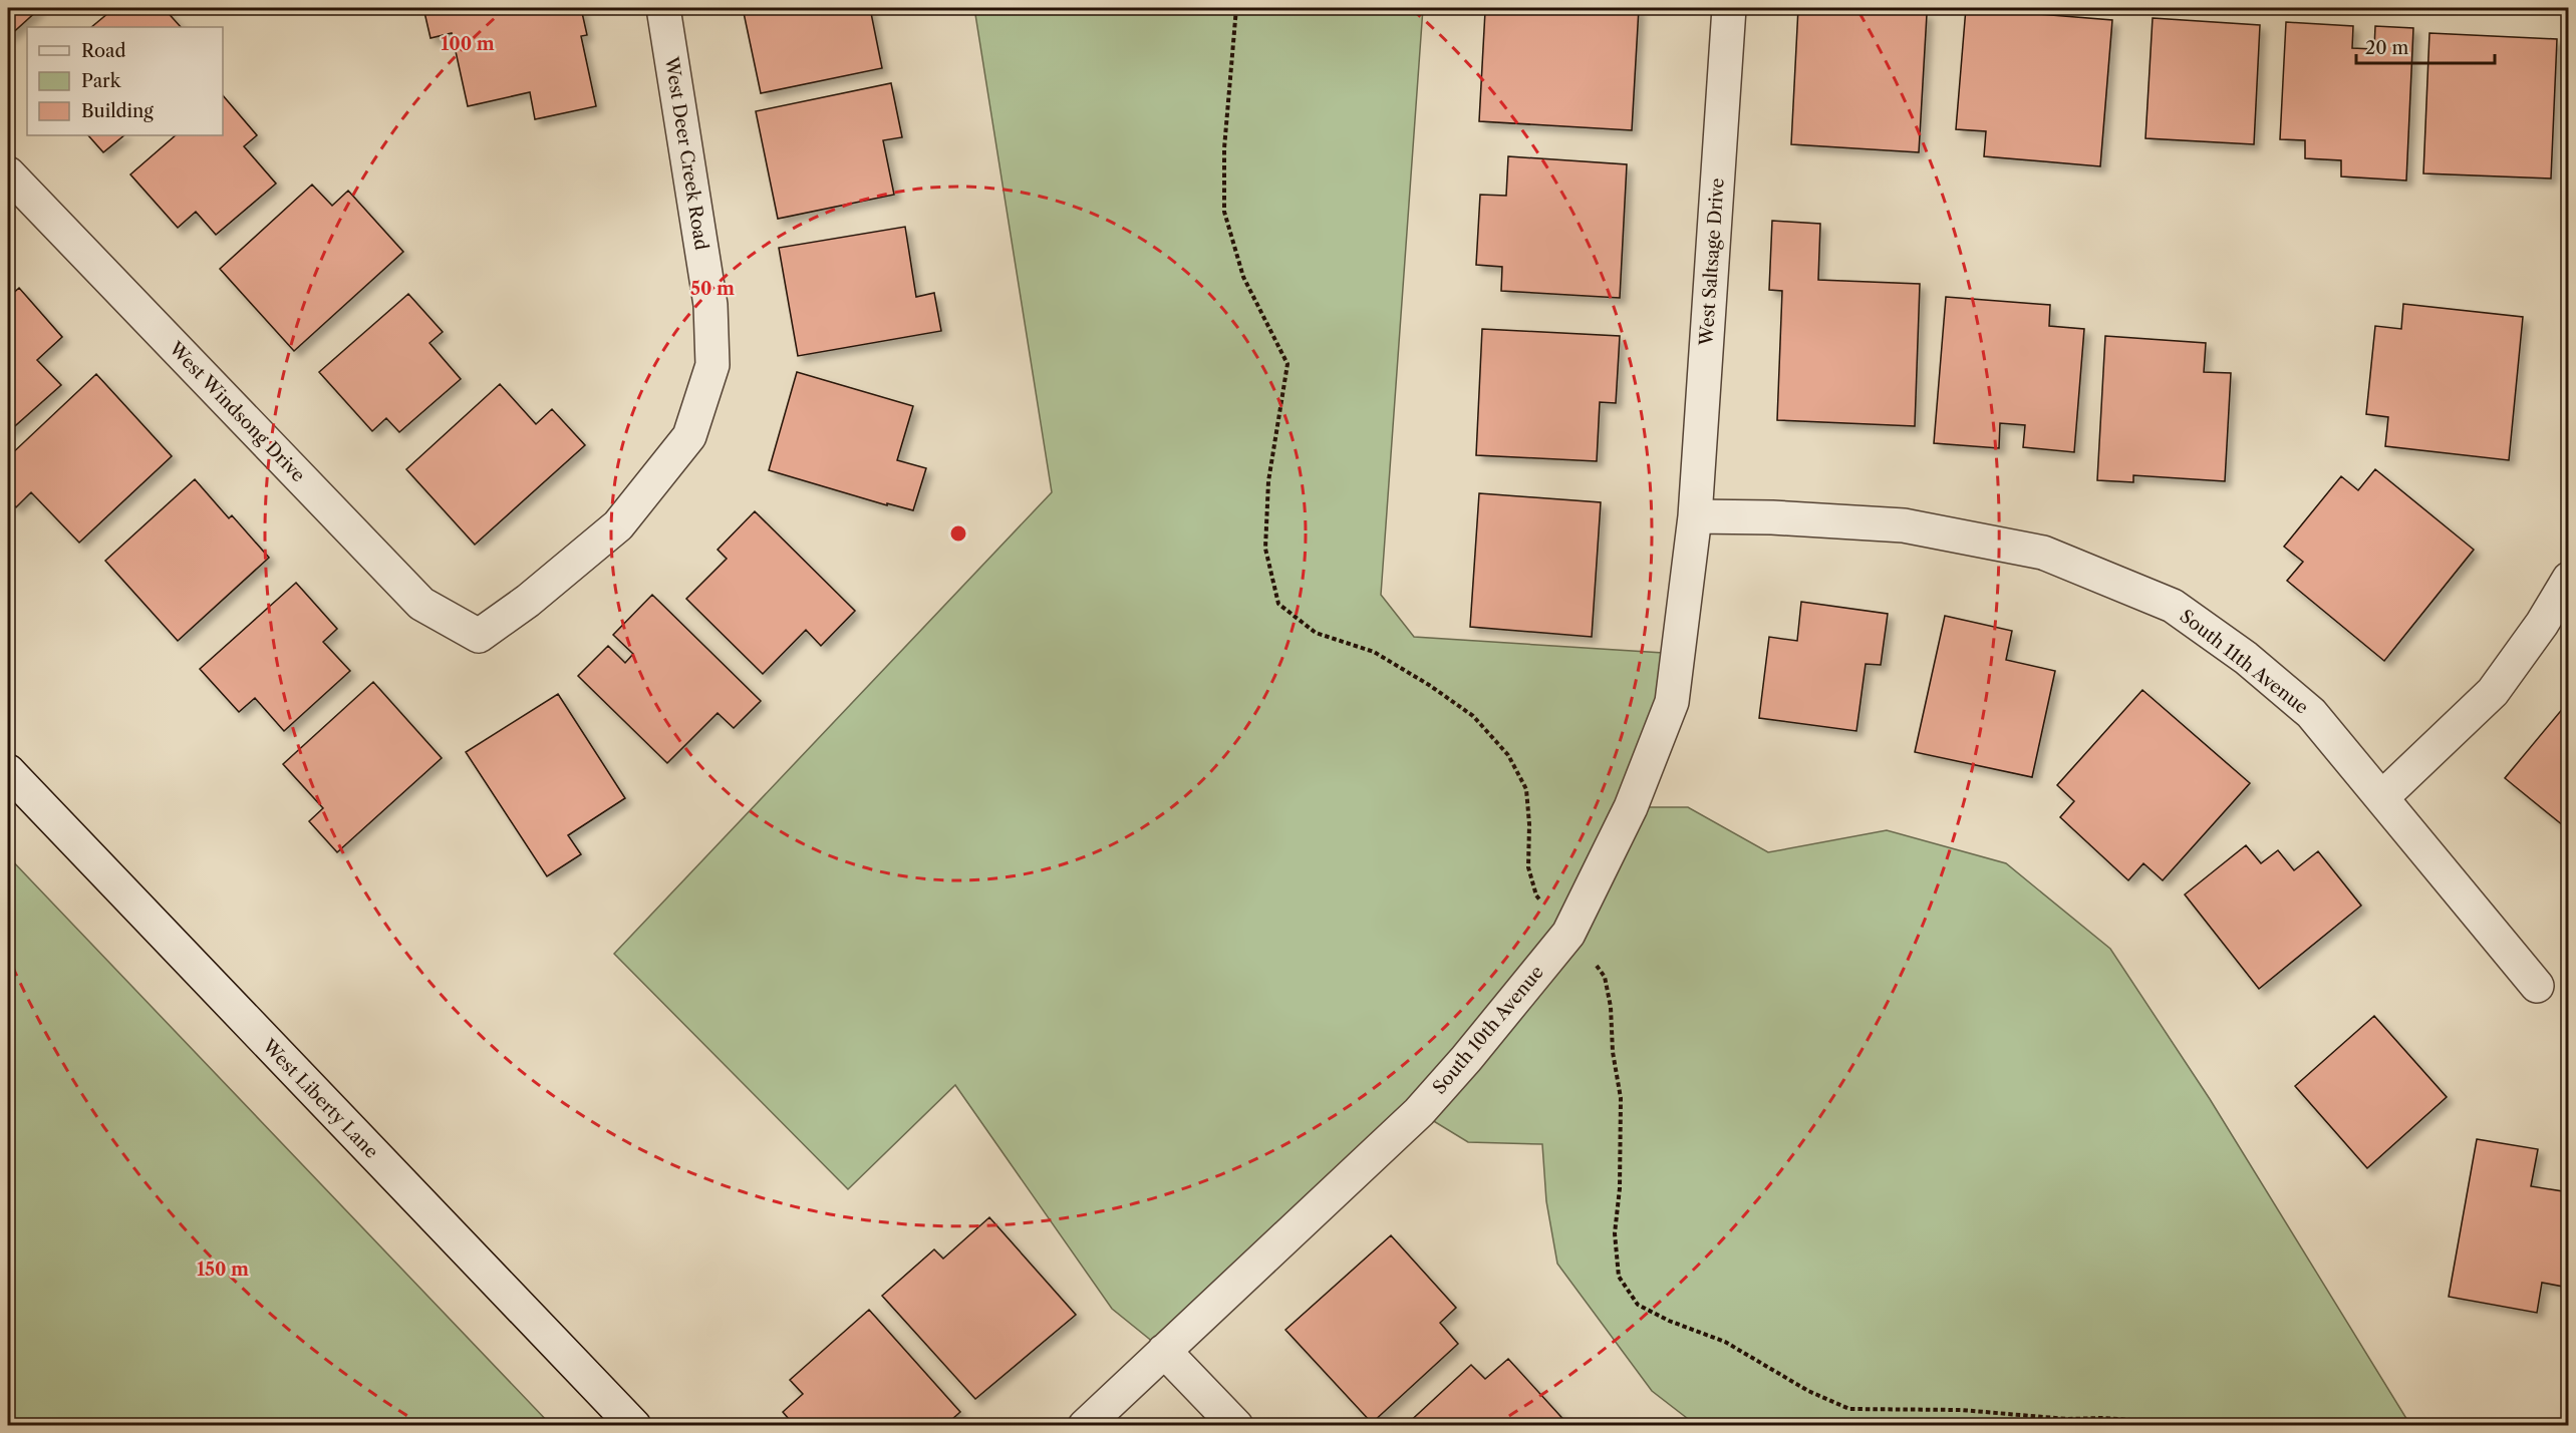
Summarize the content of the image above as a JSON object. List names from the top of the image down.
{
  "streets": {
    "street": [
      "West Deer Creek Road",
      "West Saltsage Drive",
      "West Windsong Drive",
      "South 11th Avenue",
      "South 10th Avenue",
      "West Liberty Lane"
    ]
  },
  "crossings": [
    ["West Deer Creek Road", "West Windsong Drive"],
    ["West Saltsage Drive", "South 11th Avenue"],
    ["West Saltsage Drive", "South 10th Avenue"],
    ["South 11th Avenue", "South 10th Avenue"]
  ],
  "legend": ["Road", "Park", "Building"],
  "scale_bar": "20 m",
  "rings": ["100 m", "50 m", "150 m"]
}
